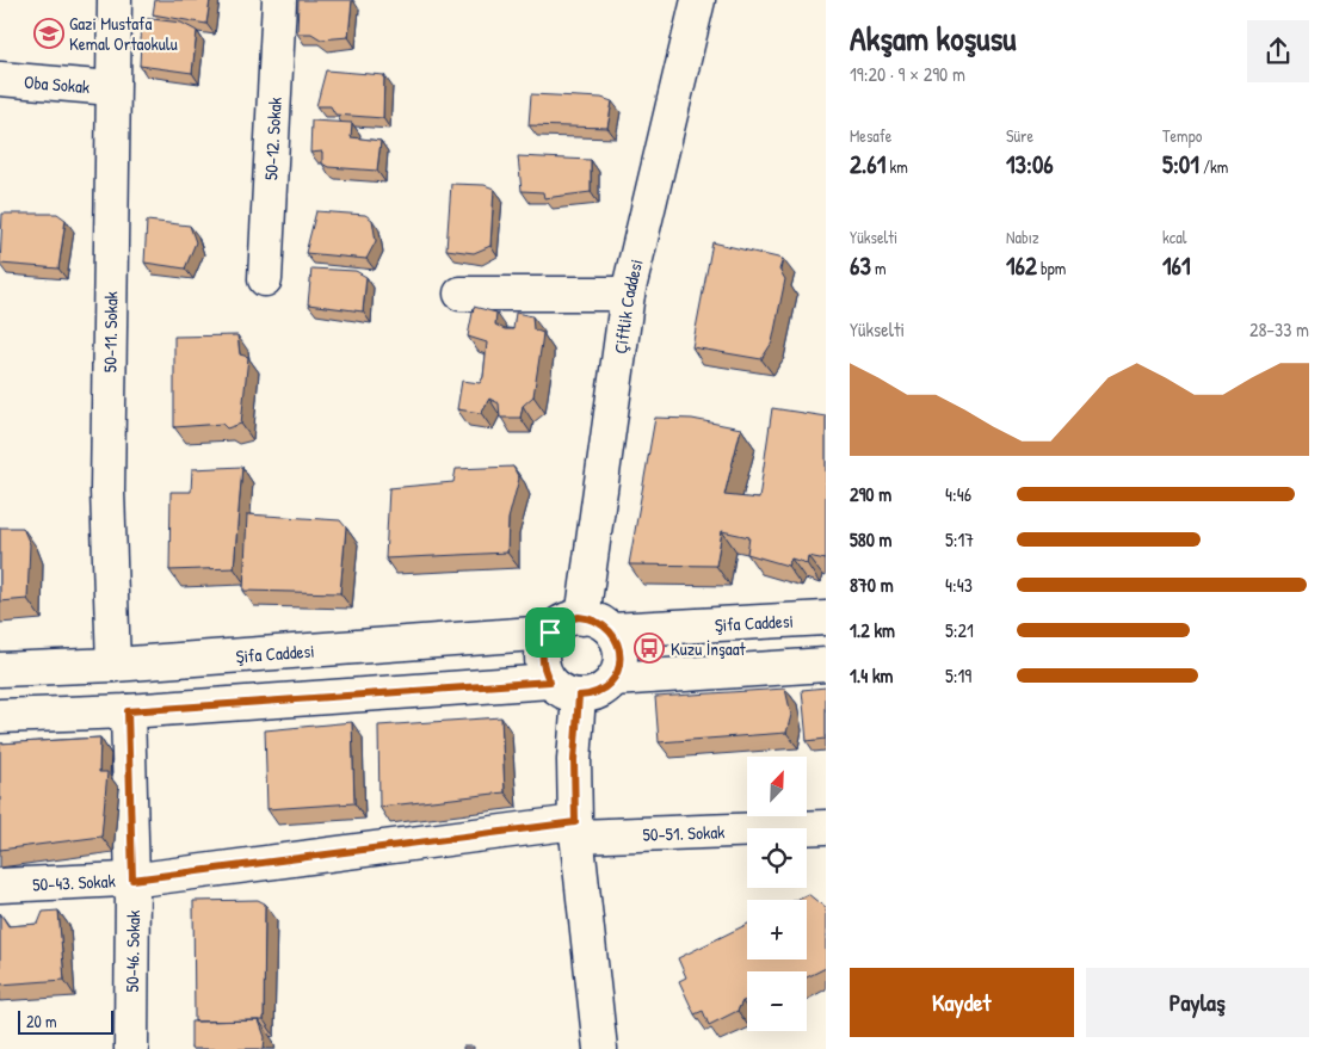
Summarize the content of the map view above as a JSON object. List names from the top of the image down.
{
  "streets": {
    "street": [
      "Oba Sokak",
      "50-12. Sokak",
      "Çiftlik Caddesi",
      "50-11. Sokak",
      "Şifa Caddesi",
      "50-51. Sokak",
      "50-43. Sokak",
      "50-46. Sokak"
    ]
  },
  "crossings": [
    ["Oba Sokak", "50-11. Sokak"],
    ["Çiftlik Caddesi", "Şifa Caddesi"],
    ["50-11. Sokak", "Şifa Caddesi"],
    ["50-51. Sokak", "50-43. Sokak"],
    ["50-43. Sokak", "50-46. Sokak"]
  ],
  "places": {
    "school or university": ["Gazi Mustafa Kemal Ortaokulu"],
    "bus stop": ["Kuzu İnşaat"]
  },
  "scale_bar": "20 m",
  "north": "top right",
  "page": {
    "heading": ["Akşam koşusu", "19:20 · 9 × 290 m"],
    "stats": [
      ["Mesafe", "2.61 km"],
      ["Süre", "13:06"],
      ["Tempo", "5:01 /km"],
      ["Yükselti", "63 m"],
      ["Nabız", "162 bpm"],
      ["kcal", "161"]
    ],
    "chart": ["Yükselti", "28–33 m"],
    "list": [
      {
        "name": "290 m",
        "note": "4:46"
      },
      {
        "name": "580 m",
        "note": "5:17"
      },
      {
        "name": "870 m",
        "note": "4:43"
      },
      {
        "name": "1.2 km",
        "note": "5:21"
      },
      {
        "name": "1.4 km",
        "note": "5:19"
      }
    ],
    "map_buttons": ["+", "−"],
    "buttons": ["Kaydet", "Paylaş"],
    "scale": "20 m"
  }
}
